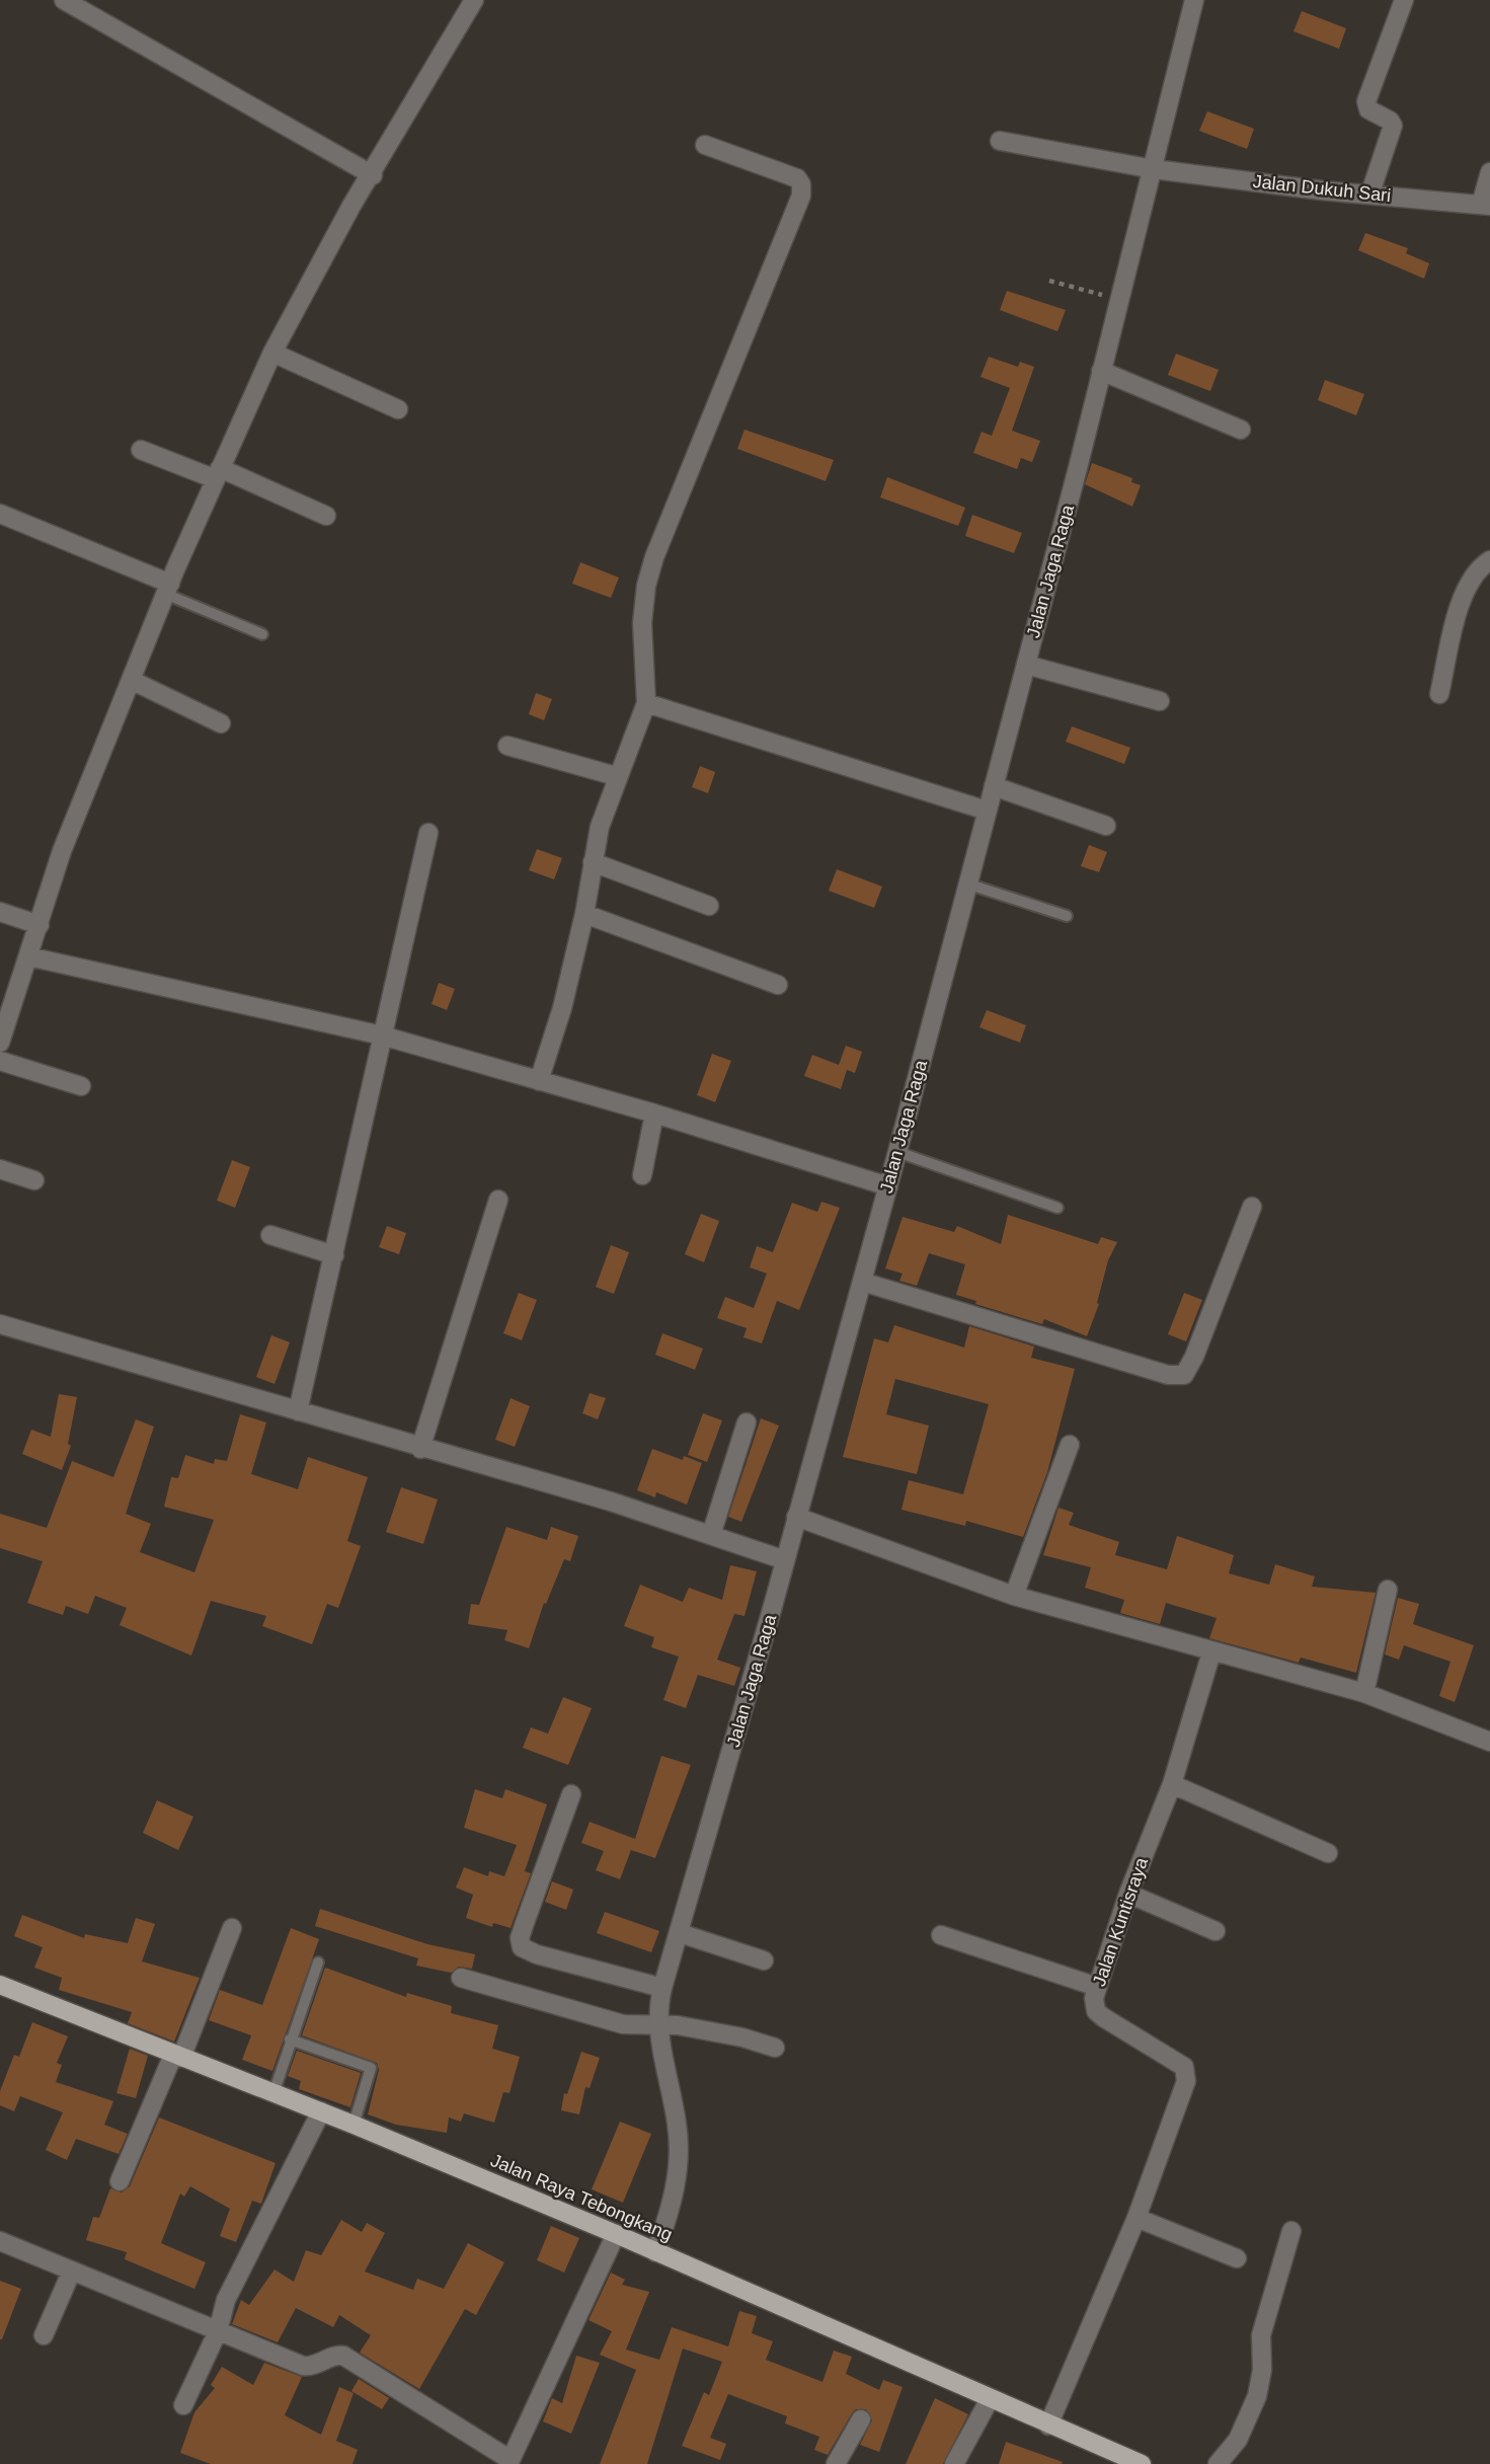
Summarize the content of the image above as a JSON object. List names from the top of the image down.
{
  "streets": {
    "main road": ["Jalan Raya Tebongkang"],
    "street": ["Jalan Dukuh Sari", "Jalan Jaga Raga", "Jalan Kuntisraya"]
  },
  "crossings": [
    ["Jalan Dukuh Sari", "Jalan Jaga Raga"],
    ["Jalan Jaga Raga", "Jalan Raya Tebongkang"],
    ["Jalan Kuntisraya", "Jalan Raya Tebongkang"]
  ]
}
